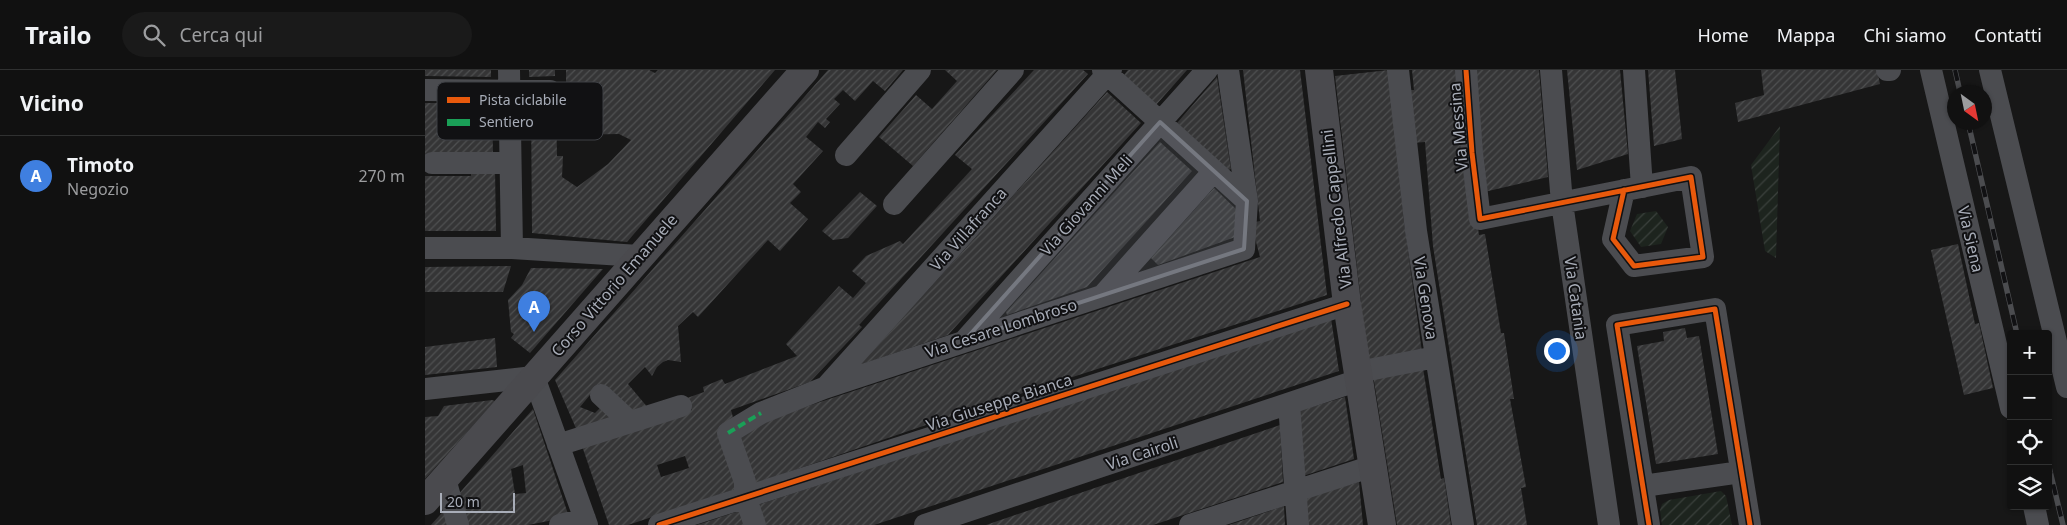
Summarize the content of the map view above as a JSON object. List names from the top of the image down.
{
  "streets": {
    "main road": ["Via Alfredo Cappellini", "Corso Vittorio Emanuele"],
    "street": [
      "Via Messina",
      "Via Giovanni Meli",
      "Via Villafranca",
      "Via Siena",
      "Via Genova",
      "Via Catania",
      "Via Cesare Lombroso",
      "Via Giuseppe Bianca",
      "Via Cairoli"
    ]
  },
  "crossings": [
    ["Via Messina", "Via Catania"],
    ["Via Giovanni Meli", "Via Cesare Lombroso"],
    ["Via Alfredo Cappellini", "Via Giuseppe Bianca"],
    ["Via Alfredo Cappellini", "Via Cairoli"],
    ["Via Villafranca", "Via Cesare Lombroso"],
    ["Via Genova", "Via Cairoli"],
    ["Via Cesare Lombroso", "Via Giuseppe Bianca"]
  ],
  "legend": ["Pista ciclabile", "Sentiero"],
  "scale_bar": "20 m",
  "north": "bottom right",
  "page": {
    "header": "Trailo",
    "search": "Cerca qui",
    "nav": [
      "Home",
      "Mappa",
      "Chi siamo",
      "Contatti"
    ],
    "heading": "Vicino",
    "list": [
      {
        "mark": "A",
        "name": "Timoto",
        "note": "Negozio",
        "value": "270 m"
      }
    ],
    "pins": "A",
    "map_buttons": ["+", "−"],
    "scale": "20 m"
  }
}
